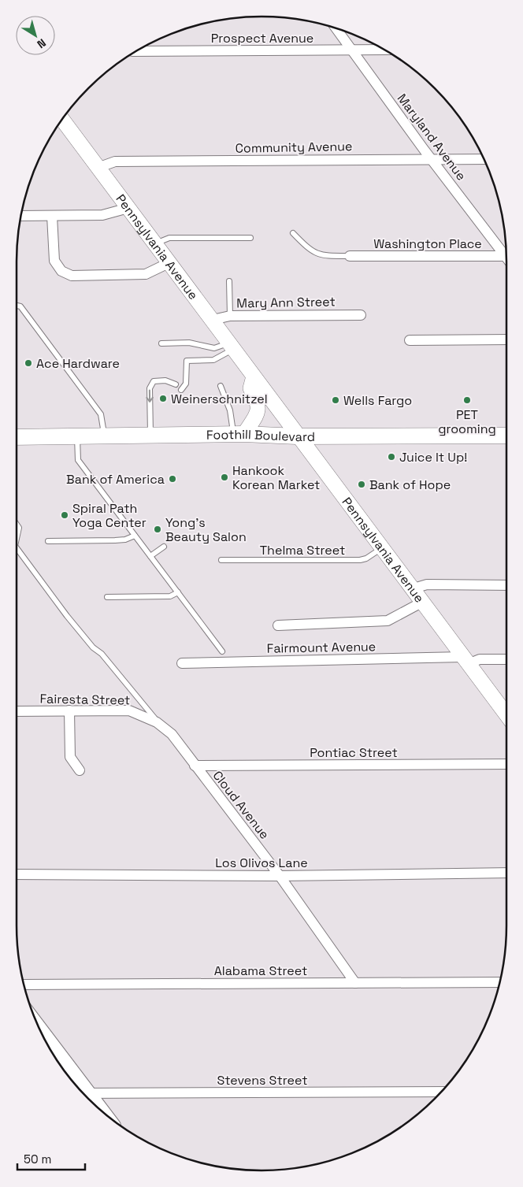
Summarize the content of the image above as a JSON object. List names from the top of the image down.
{
  "streets": {
    "main road": ["Pennsylvania Avenue", "Foothill Boulevard"],
    "street": [
      "Prospect Avenue",
      "Maryland Avenue",
      "Community Avenue",
      "Washington Place",
      "Mary Ann Street",
      "Fairmount Avenue",
      "Fairesta Street",
      "Pontiac Street",
      "Cloud Avenue",
      "Los Olivos Lane",
      "Alabama Street",
      "Stevens Street"
    ],
    "lane": ["Thelma Street"]
  },
  "crossings": [
    ["Prospect Avenue", "Maryland Avenue"],
    ["Maryland Avenue", "Community Avenue"],
    ["Community Avenue", "Pennsylvania Avenue"],
    ["Pennsylvania Avenue", "Mary Ann Street"],
    ["Pennsylvania Avenue", "Foothill Boulevard"],
    ["Pennsylvania Avenue", "Thelma Street"],
    ["Pennsylvania Avenue", "Fairmount Avenue"],
    ["Fairesta Street", "Cloud Avenue"],
    ["Pontiac Street", "Cloud Avenue"],
    ["Cloud Avenue", "Los Olivos Lane"],
    ["Cloud Avenue", "Alabama Street"]
  ],
  "places": [
    "Ace Hardware",
    "Weinerschnitzel",
    "Wells Fargo",
    "PET grooming",
    "Juice It Up!",
    "Hankook Korean Market",
    "Bank of America",
    "Bank of Hope",
    "Spiral Path Yoga Center",
    "Yong's Beauty Salon"
  ],
  "scale_bar": "50 m",
  "north": "bottom right"
}
